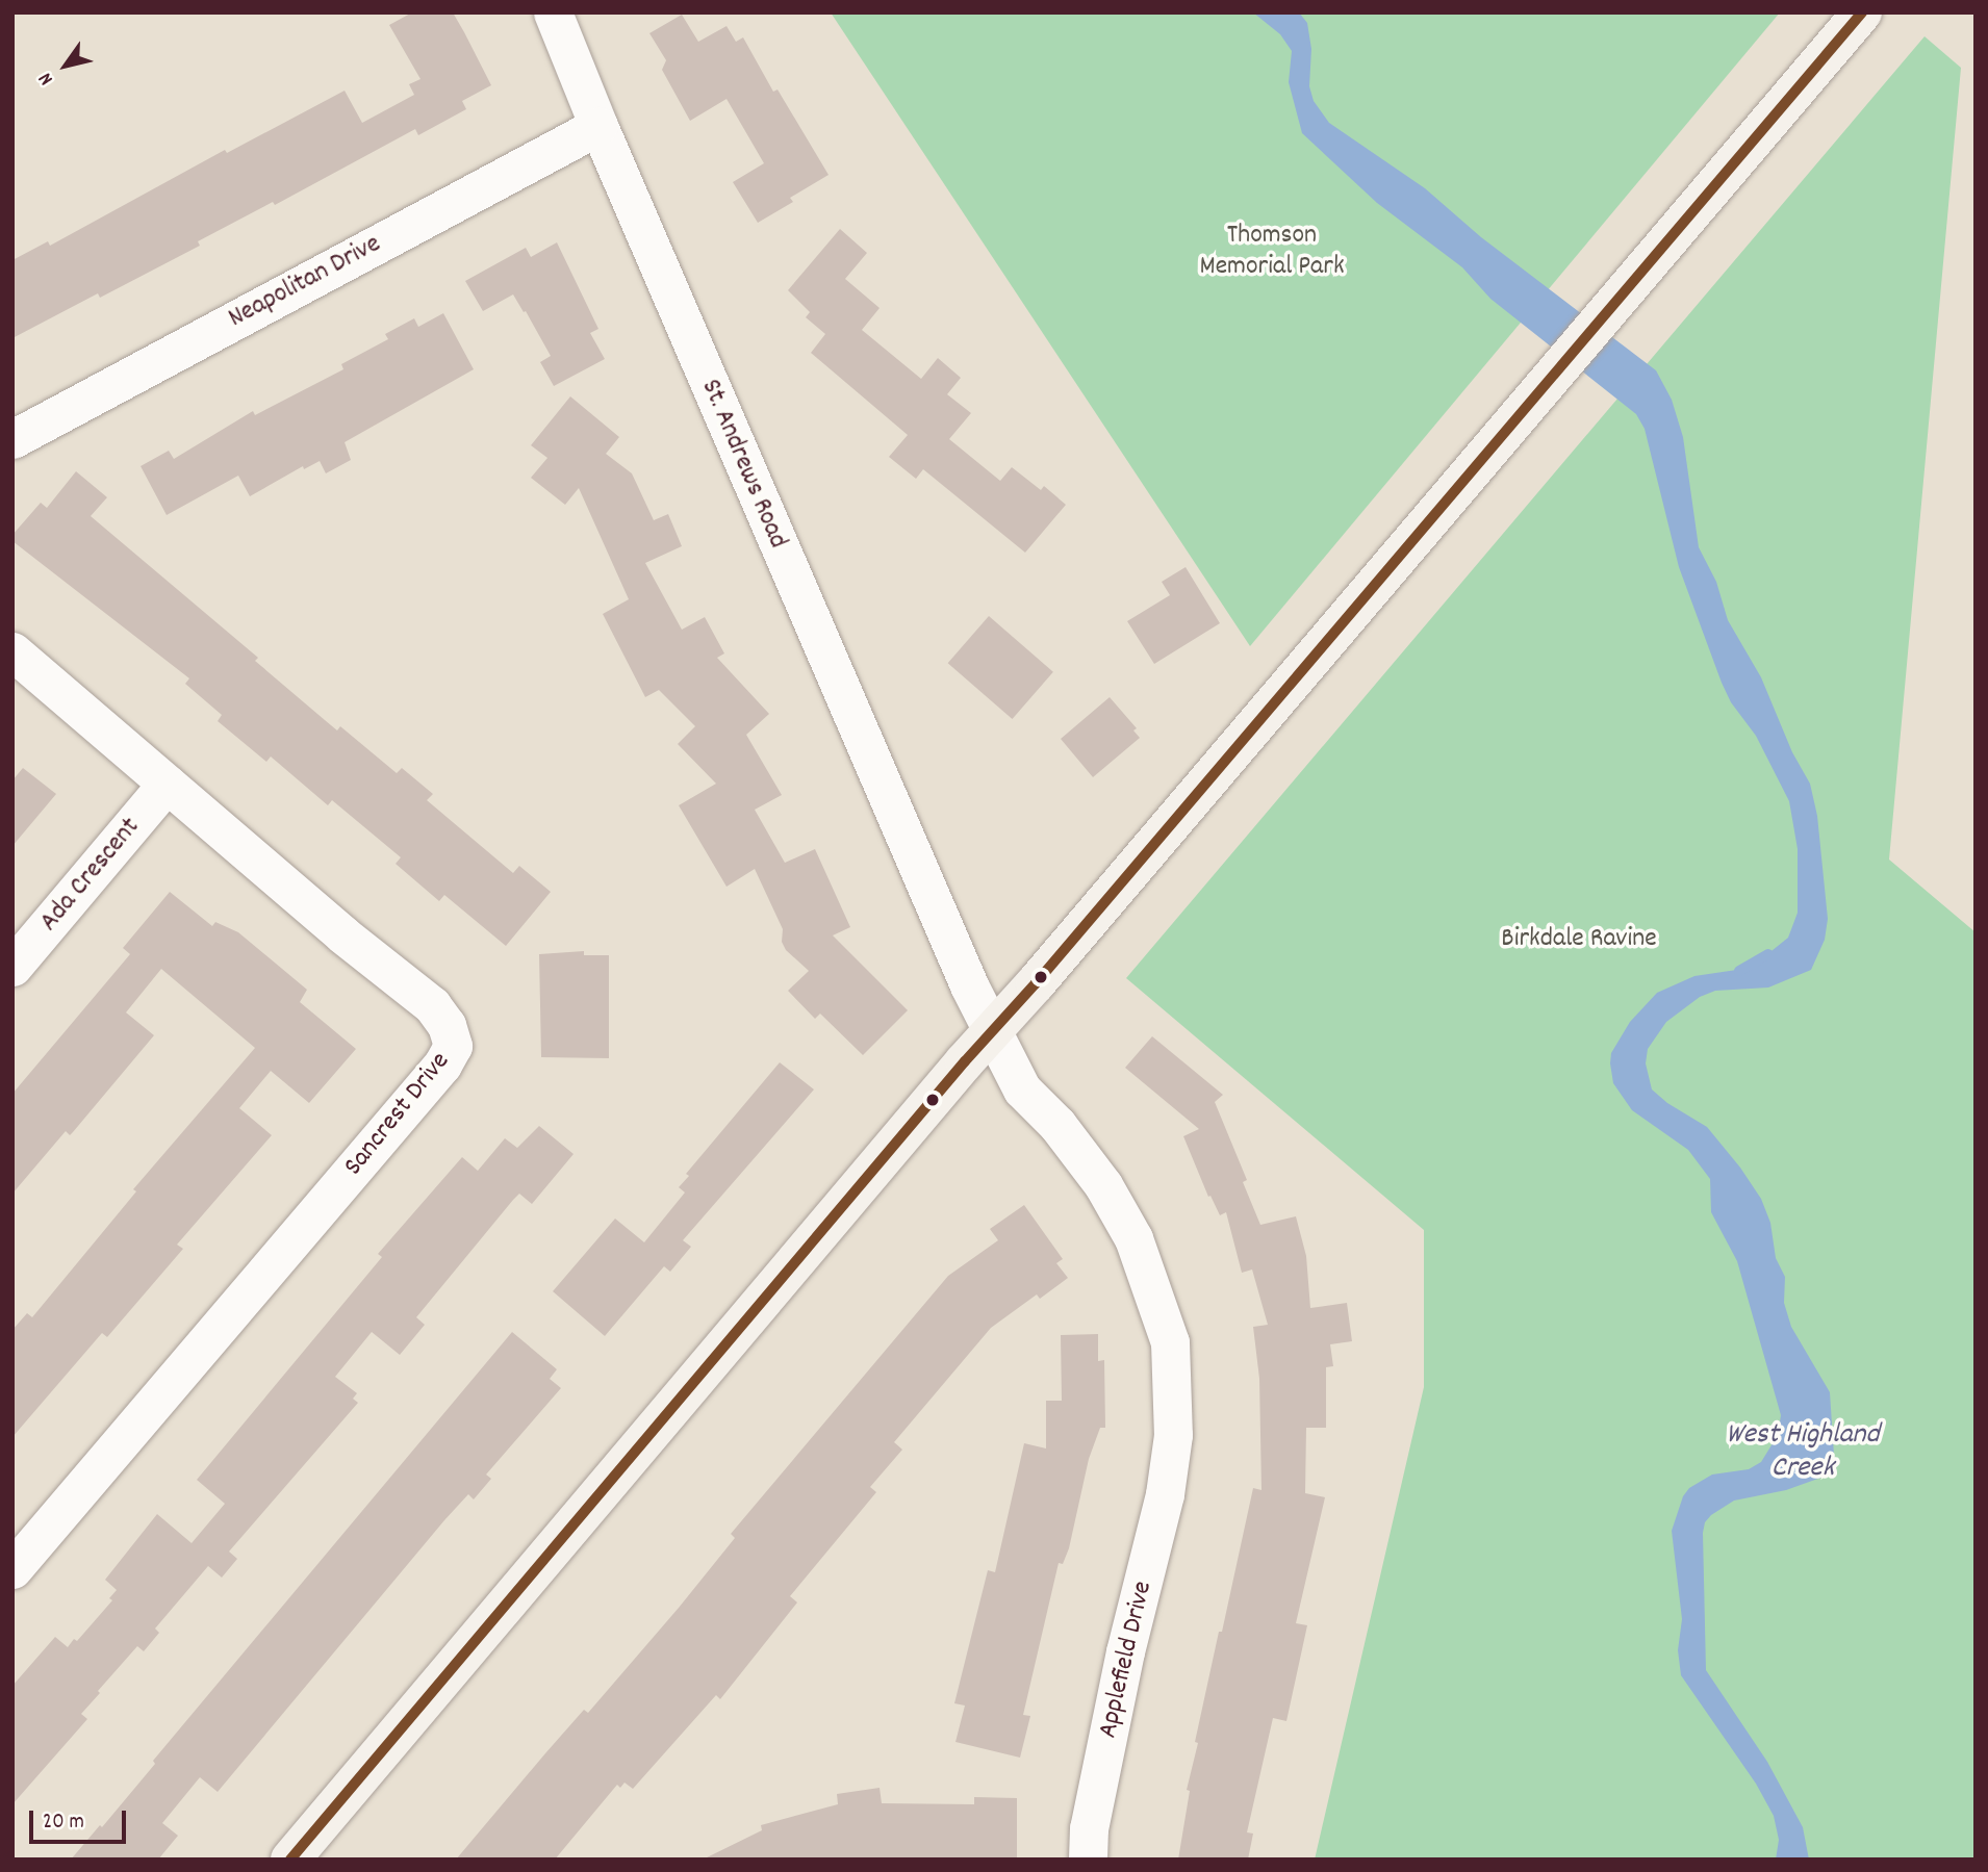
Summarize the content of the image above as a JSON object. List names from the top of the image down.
{
  "streets": {
    "street": [
      "Neapolitan Drive",
      "St. Andrews Road",
      "Ada Crescent",
      "Sancrest Drive",
      "Applefield Drive"
    ]
  },
  "crossings": [
    ["Neapolitan Drive", "St. Andrews Road"],
    ["St. Andrews Road", "Applefield Drive"],
    ["Ada Crescent", "Sancrest Drive"]
  ],
  "water": ["West Highland Creek"],
  "parks": ["Thomson Memorial Park", "Birkdale Ravine"],
  "scale_bar": "20 m",
  "north": "bottom left"
}
